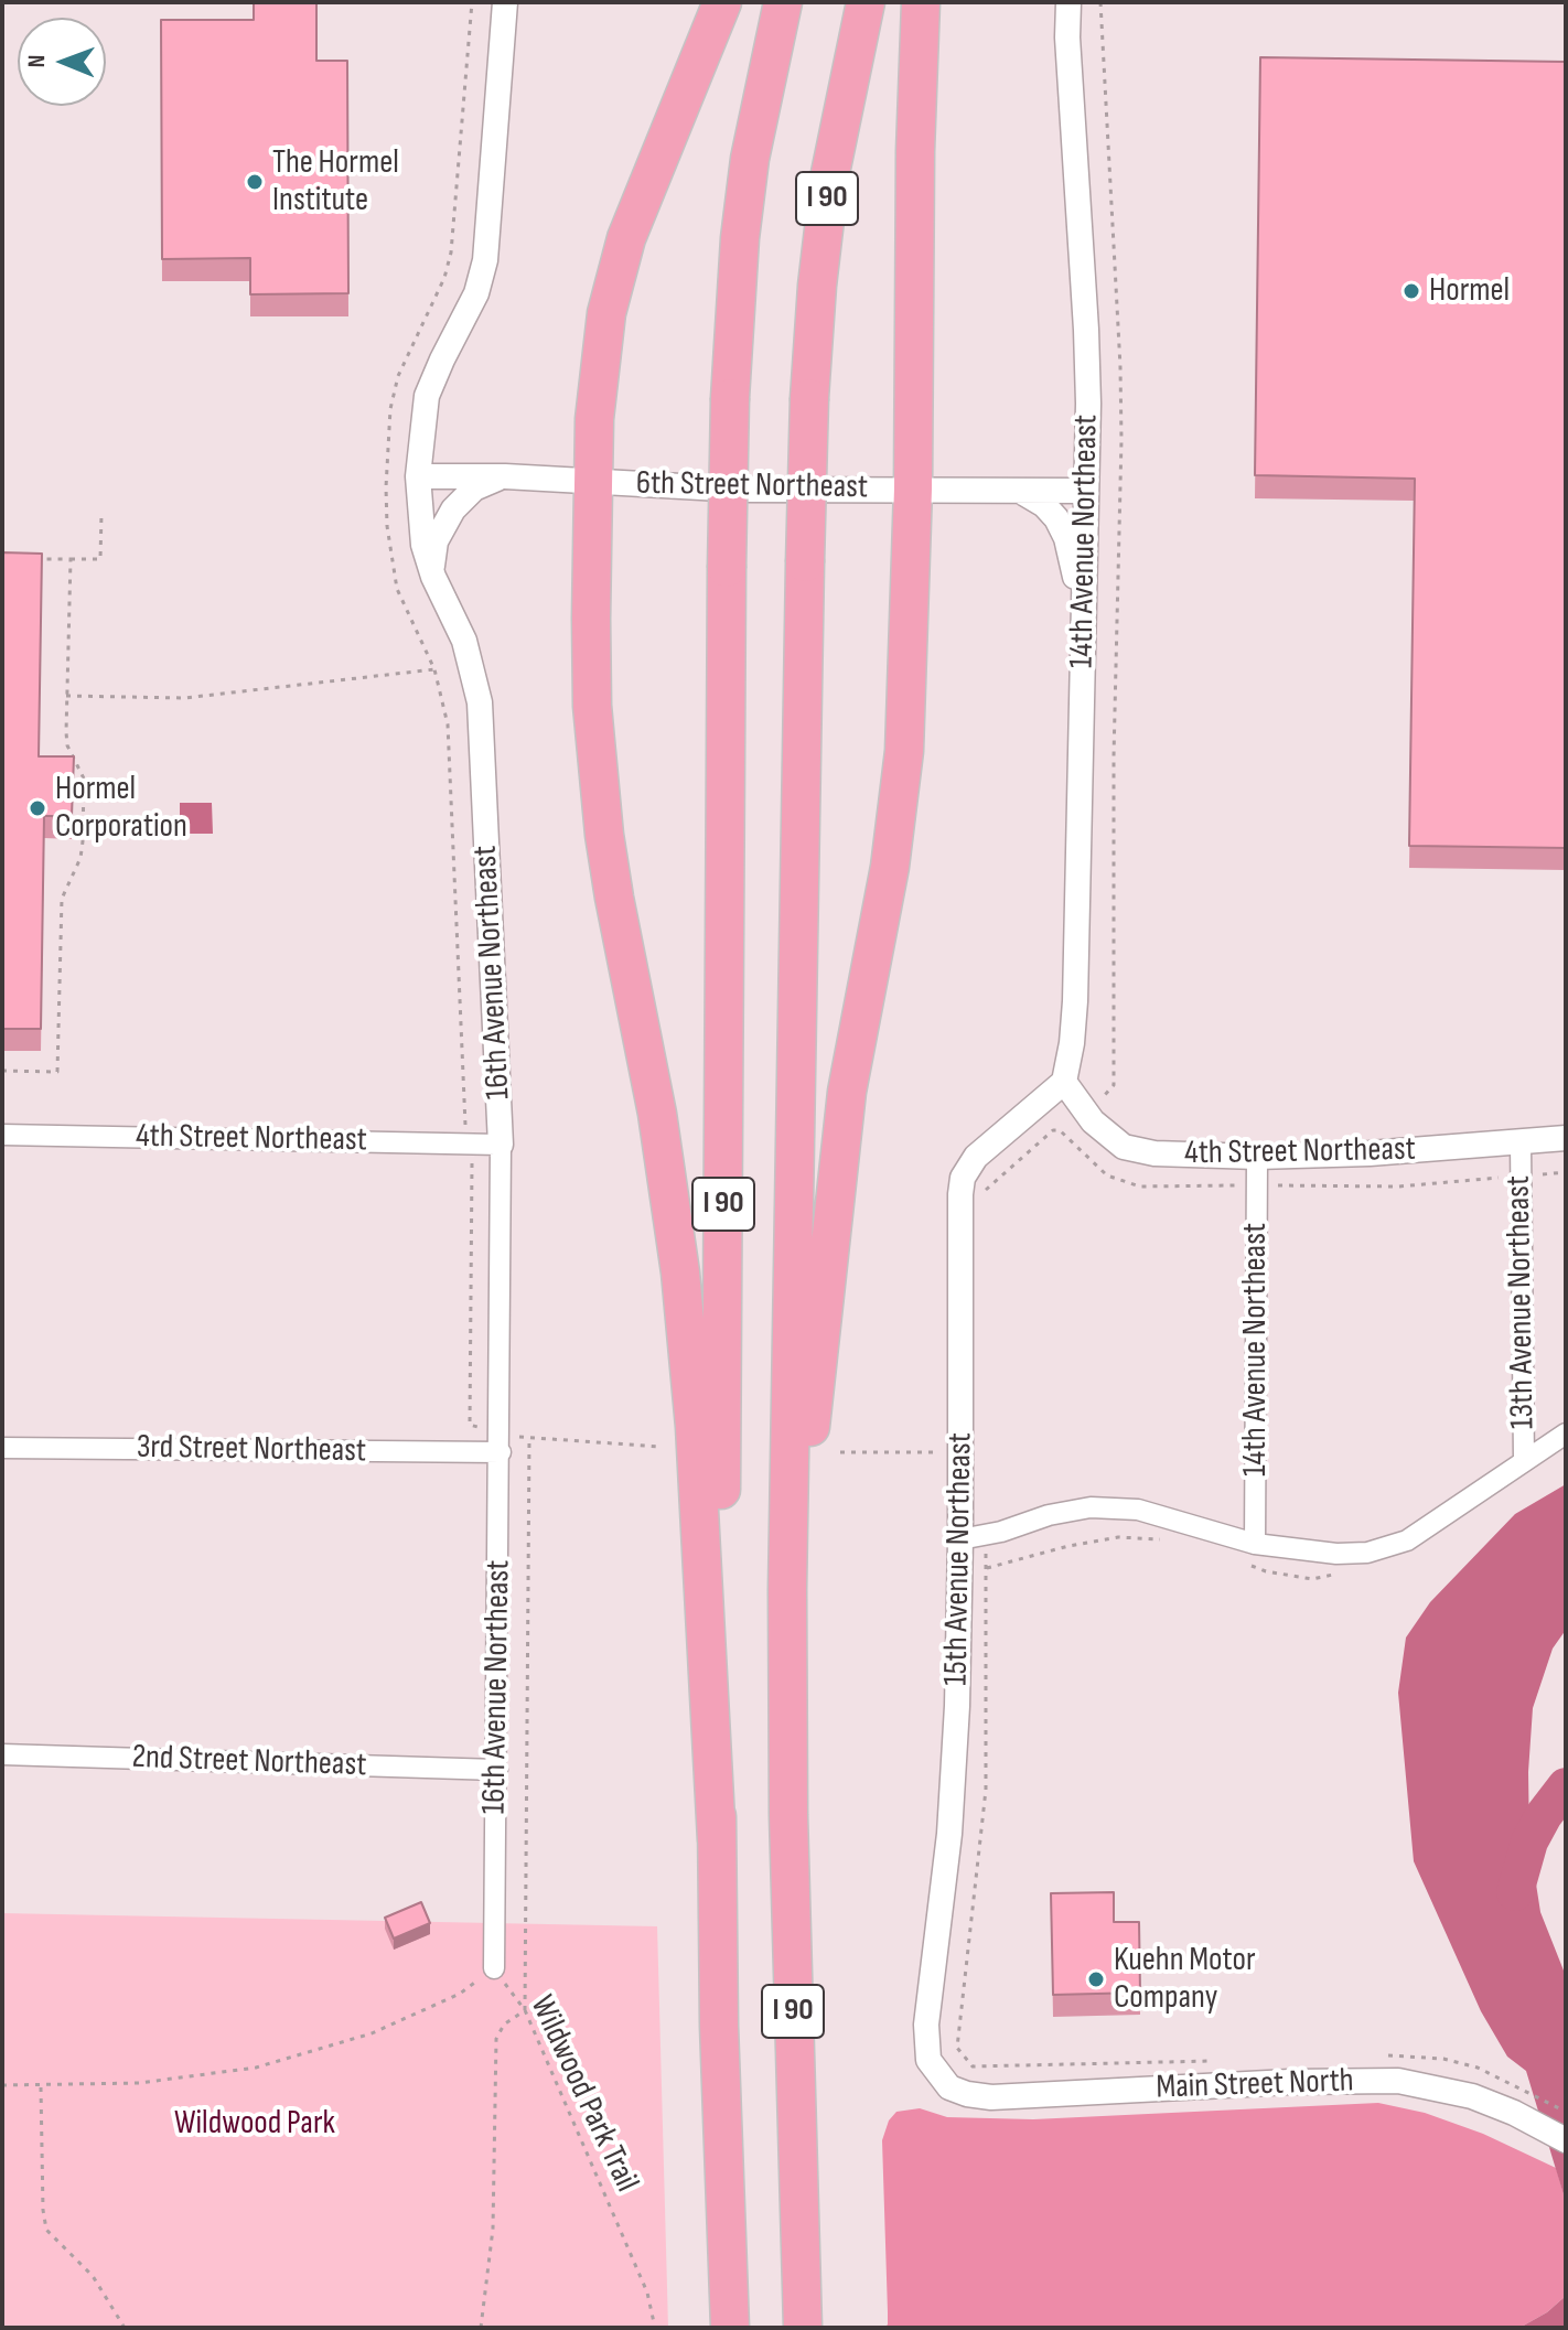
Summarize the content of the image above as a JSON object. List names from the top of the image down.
{
  "streets": {
    "highway": ["I 90"],
    "street": [
      "6th Street Northeast",
      "14th Avenue Northeast",
      "16th Avenue Northeast",
      "4th Street Northeast",
      "13th Avenue Northeast",
      "3rd Street Northeast",
      "15th Avenue Northeast",
      "2nd Street Northeast",
      "Main Street North"
    ],
    "path": ["Wildwood Park Trail"]
  },
  "crossings": [
    ["6th Street Northeast", "14th Avenue Northeast"],
    ["6th Street Northeast", "16th Avenue Northeast"],
    ["14th Avenue Northeast", "4th Street Northeast"],
    ["14th Avenue Northeast", "15th Avenue Northeast"],
    ["16th Avenue Northeast", "4th Street Northeast"],
    ["16th Avenue Northeast", "3rd Street Northeast"],
    ["16th Avenue Northeast", "2nd Street Northeast"],
    ["16th Avenue Northeast", "Wildwood Park Trail"],
    ["4th Street Northeast", "13th Avenue Northeast"],
    ["4th Street Northeast", "15th Avenue Northeast"],
    ["15th Avenue Northeast", "Main Street North"]
  ],
  "parks": ["Wildwood Park"],
  "places": [
    "The Hormel Institute",
    "Hormel",
    "Hormel Corporation",
    "Kuehn Motor Company"
  ],
  "north": "left"
}
